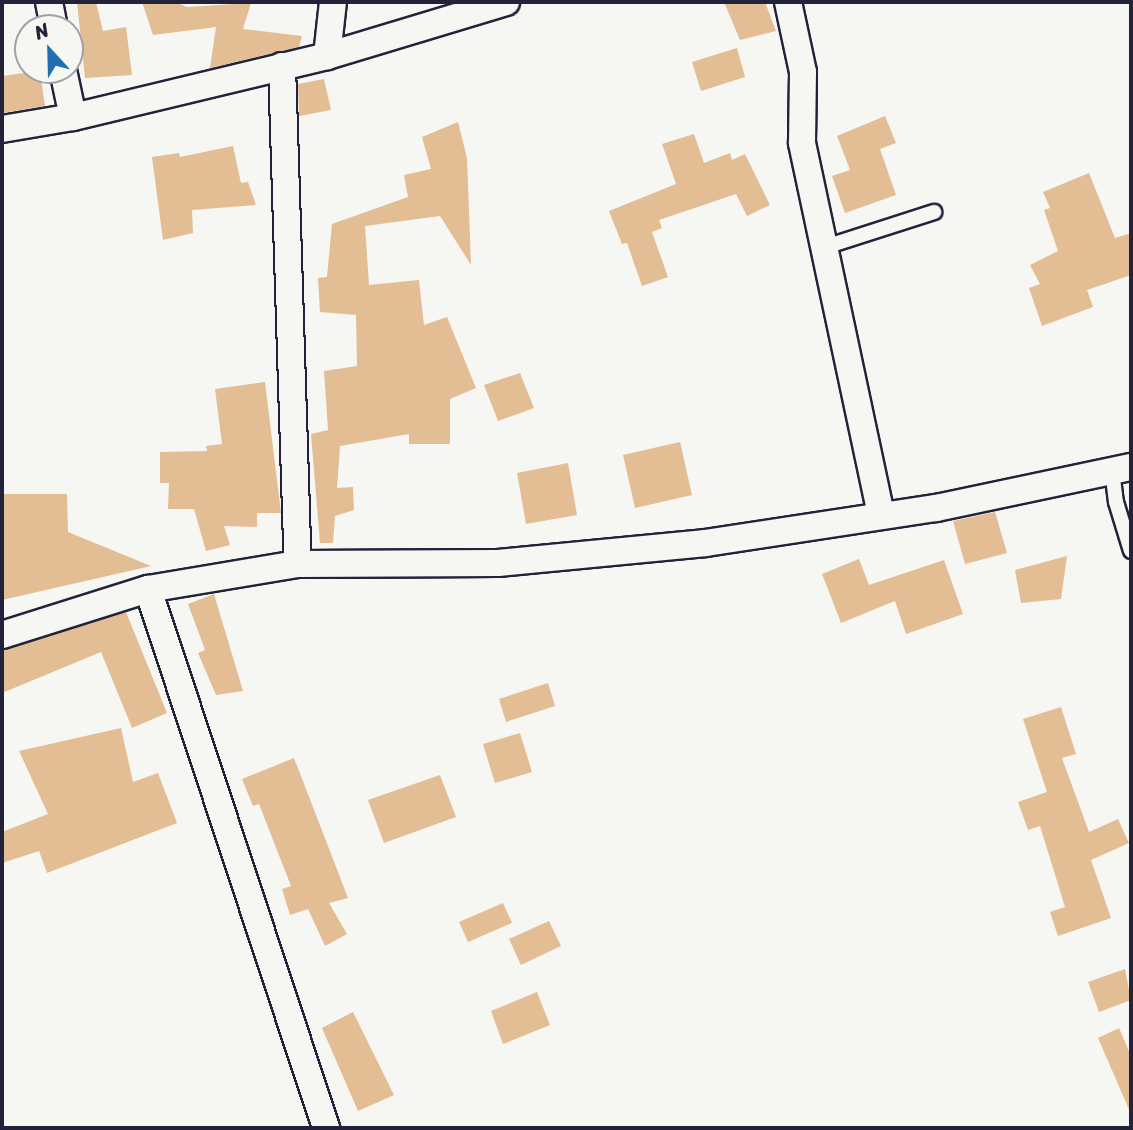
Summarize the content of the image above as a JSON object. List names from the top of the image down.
{
  "north": "top"
}
